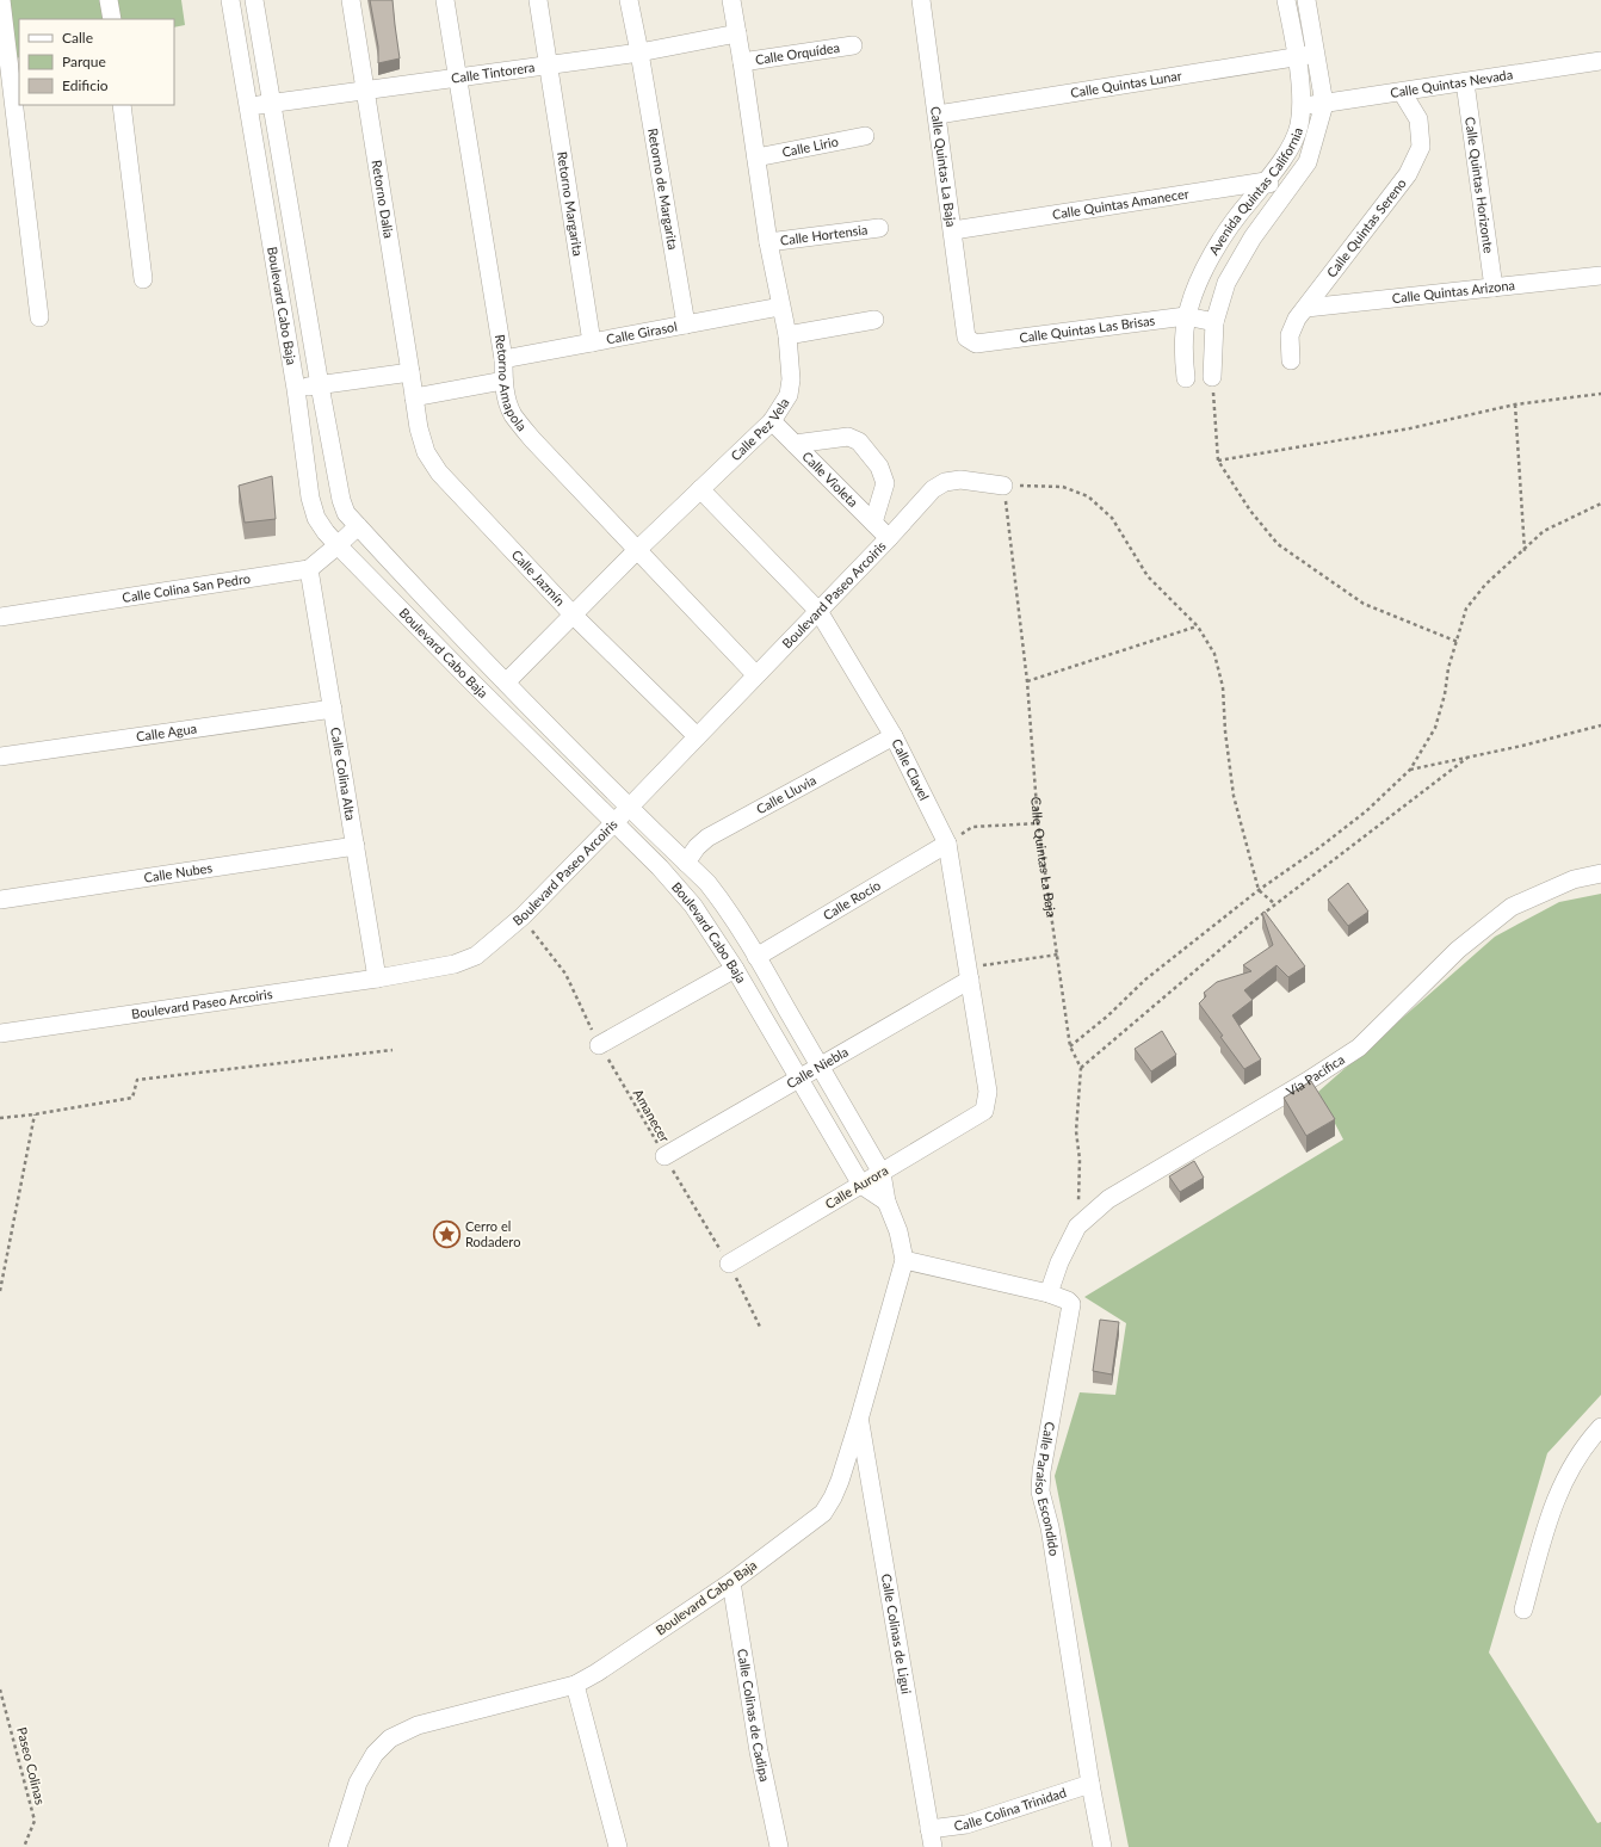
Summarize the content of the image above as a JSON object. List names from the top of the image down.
{
  "streets": {
    "street": [
      "Calle Orquídea",
      "Calle Tintorera",
      "Calle Quintas Lunar",
      "Calle Quintas Nevada",
      "Calle Lirio",
      "Calle Quintas La Baja",
      "Calle Quintas Horizonte",
      "Retorno de Margarita",
      "Avenida Quintas California",
      "Retorno Dalia",
      "Retorno Margarita",
      "Calle Quintas Amanecer",
      "Calle Quintas Sereno",
      "Calle Hortensia",
      "Calle Quintas Arizona",
      "Boulevard Cabo Baja",
      "Calle Quintas Las Brisas",
      "Calle Girasol",
      "Retorno Amapola",
      "Calle Pez Vela",
      "Calle Violeta",
      "Calle Jazmín",
      "Calle Colina San Pedro",
      "Boulevard Paseo Arcoiris",
      "Calle Agua",
      "Calle Clavel",
      "Calle Colina Alta",
      "Calle Lluvia",
      "Calle Nubes",
      "Calle Rocío",
      "Calle Niebla",
      "Vía Pacífica",
      "Calle Aurora",
      "Calle Paraíso Escondido",
      "Calle Colinas de Ligui",
      "Calle Colinas de Cadipa",
      "Calle Colina Trinidad"
    ],
    "path": ["Amanecer", "Paseo Colinas"]
  },
  "crossings": [
    ["Calle Orquídea", "Calle Pez Vela"],
    ["Calle Tintorera", "Retorno de Margarita"],
    ["Calle Tintorera", "Retorno Dalia"],
    ["Calle Tintorera", "Retorno Margarita"],
    ["Calle Tintorera", "Boulevard Cabo Baja"],
    ["Calle Tintorera", "Retorno Amapola"],
    ["Calle Tintorera", "Calle Pez Vela"],
    ["Calle Quintas Lunar", "Calle Quintas La Baja"],
    ["Calle Quintas Lunar", "Avenida Quintas California"],
    ["Calle Quintas Nevada", "Calle Quintas Horizonte"],
    ["Calle Quintas Nevada", "Avenida Quintas California"],
    ["Calle Quintas Nevada", "Calle Quintas Sereno"],
    ["Calle Lirio", "Calle Pez Vela"],
    ["Calle Quintas La Baja", "Calle Quintas Amanecer"],
    ["Calle Quintas La Baja", "Calle Quintas Las Brisas"],
    ["Calle Quintas La Baja", "Boulevard Paseo Arcoiris"],
    ["Calle Quintas Horizonte", "Calle Quintas Arizona"],
    ["Retorno de Margarita", "Calle Girasol"],
    ["Avenida Quintas California", "Calle Quintas Amanecer"],
    ["Avenida Quintas California", "Calle Quintas Las Brisas"],
    ["Retorno Dalia", "Calle Jazmín"],
    ["Retorno Margarita", "Calle Girasol"],
    ["Calle Quintas Sereno", "Calle Quintas Arizona"],
    ["Calle Hortensia", "Calle Pez Vela"],
    ["Boulevard Cabo Baja", "Calle Pez Vela"],
    ["Boulevard Cabo Baja", "Boulevard Paseo Arcoiris"],
    ["Boulevard Cabo Baja", "Calle Lluvia"],
    ["Boulevard Cabo Baja", "Calle Rocío"],
    ["Boulevard Cabo Baja", "Calle Niebla"],
    ["Boulevard Cabo Baja", "Calle Aurora"],
    ["Boulevard Cabo Baja", "Calle Paraíso Escondido"],
    ["Boulevard Cabo Baja", "Calle Colinas de Ligui"],
    ["Boulevard Cabo Baja", "Calle Colinas de Cadipa"],
    ["Calle Girasol", "Retorno Amapola"],
    ["Calle Girasol", "Calle Pez Vela"],
    ["Retorno Amapola", "Calle Pez Vela"],
    ["Retorno Amapola", "Boulevard Paseo Arcoiris"],
    ["Calle Pez Vela", "Calle Violeta"],
    ["Calle Pez Vela", "Calle Jazmín"],
    ["Calle Pez Vela", "Calle Clavel"],
    ["Calle Violeta", "Boulevard Paseo Arcoiris"],
    ["Calle Jazmín", "Boulevard Paseo Arcoiris"],
    ["Calle Colina San Pedro", "Calle Colina Alta"],
    ["Boulevard Paseo Arcoiris", "Calle Clavel"],
    ["Boulevard Paseo Arcoiris", "Calle Colina Alta"],
    ["Boulevard Paseo Arcoiris", "Amanecer"],
    ["Calle Agua", "Calle Colina Alta"],
    ["Calle Clavel", "Calle Lluvia"],
    ["Calle Clavel", "Calle Rocío"],
    ["Calle Clavel", "Calle Niebla"],
    ["Calle Clavel", "Calle Aurora"],
    ["Calle Colina Alta", "Calle Nubes"],
    ["Calle Niebla", "Amanecer"],
    ["Vía Pacífica", "Calle Paraíso Escondido"],
    ["Amanecer", "Calle Aurora"],
    ["Calle Paraíso Escondido", "Calle Colina Trinidad"],
    ["Calle Colinas de Ligui", "Calle Colina Trinidad"]
  ],
  "places": {
    "place": ["Cerro el Rodadero"]
  },
  "legend": ["Calle", "Parque", "Edificio"]
}
